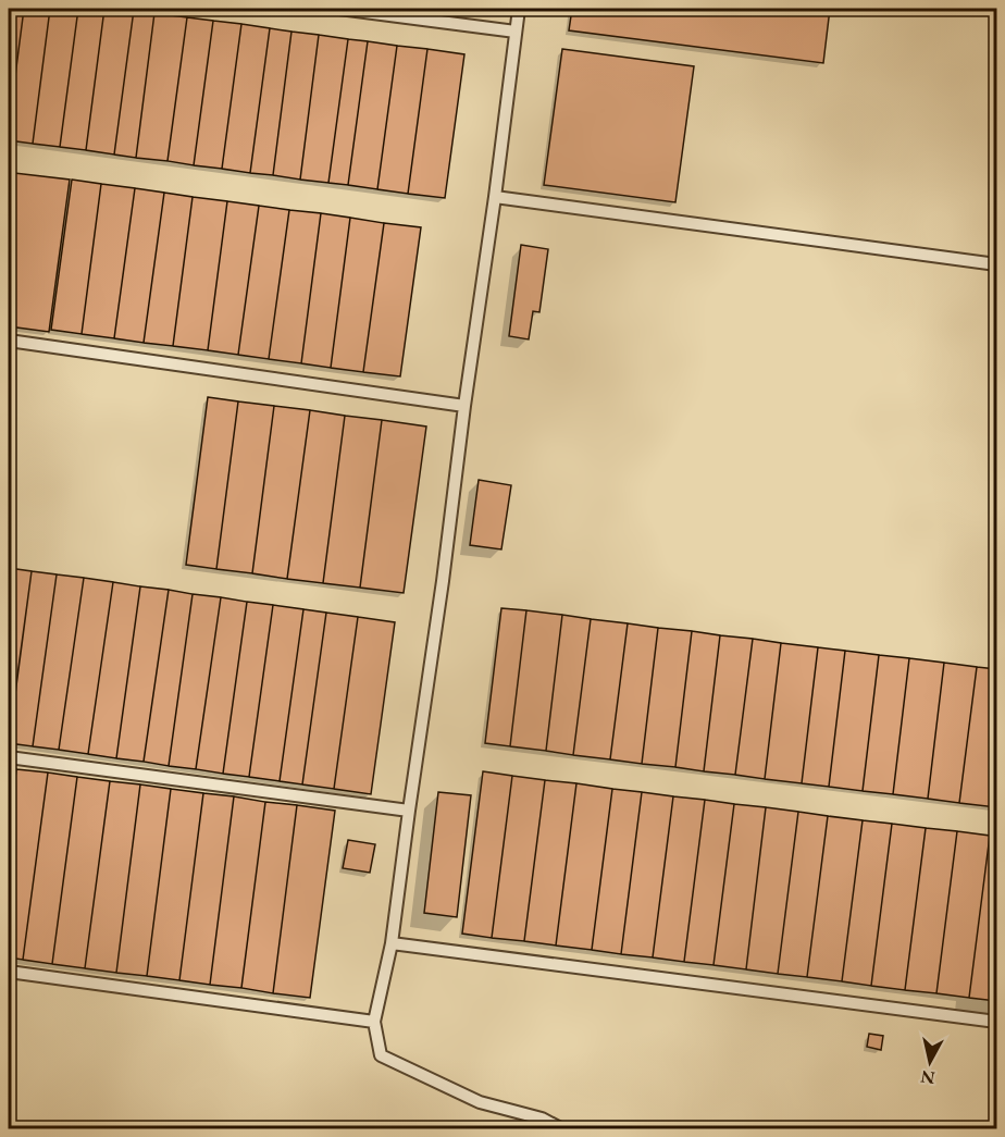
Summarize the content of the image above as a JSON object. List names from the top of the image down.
{
  "north": "bottom"
}
